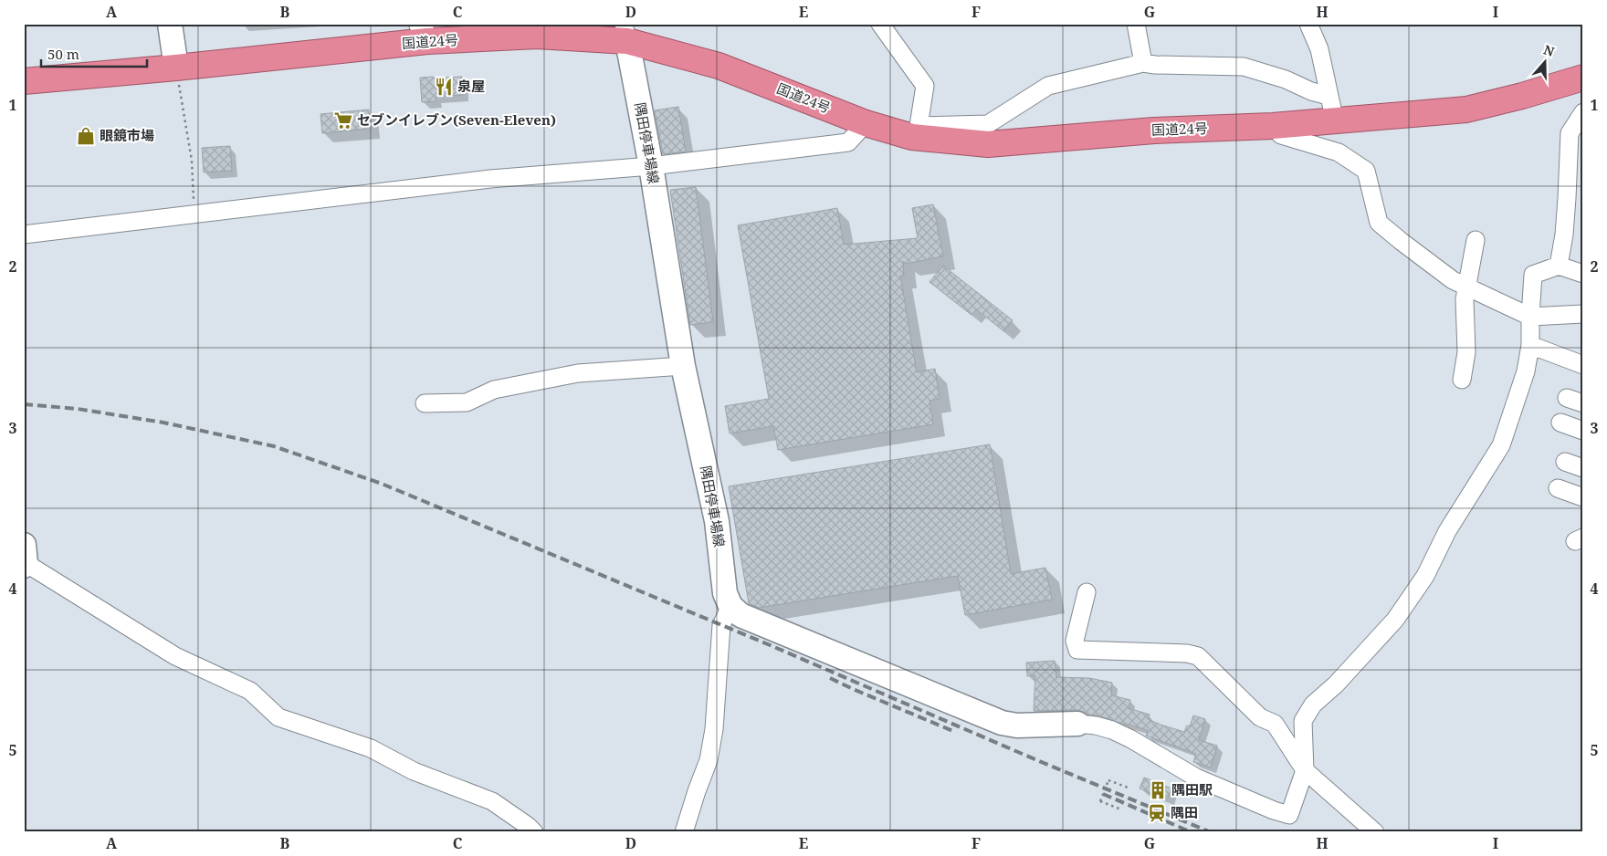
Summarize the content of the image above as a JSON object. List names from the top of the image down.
{
  "streets": {
    "highway": ["国道24号"],
    "main road": ["隅田停車場線"]
  },
  "crossings": [
    ["国道24号", "隅田停車場線"]
  ],
  "places": {
    "restaurant": ["泉屋"],
    "supermarket": ["セブンイレブン(Seven-Eleven)"],
    "shop": ["眼鏡市場"],
    "building": ["隅田駅"],
    "station": ["隅田"]
  },
  "scale_bar": "50 m",
  "north": "top",
  "grid": {
    "columns": [
      "A",
      "B",
      "C",
      "D",
      "E",
      "F",
      "G",
      "H",
      "I"
    ],
    "rows": [
      "1",
      "2",
      "3",
      "4",
      "5"
    ]
  }
}
